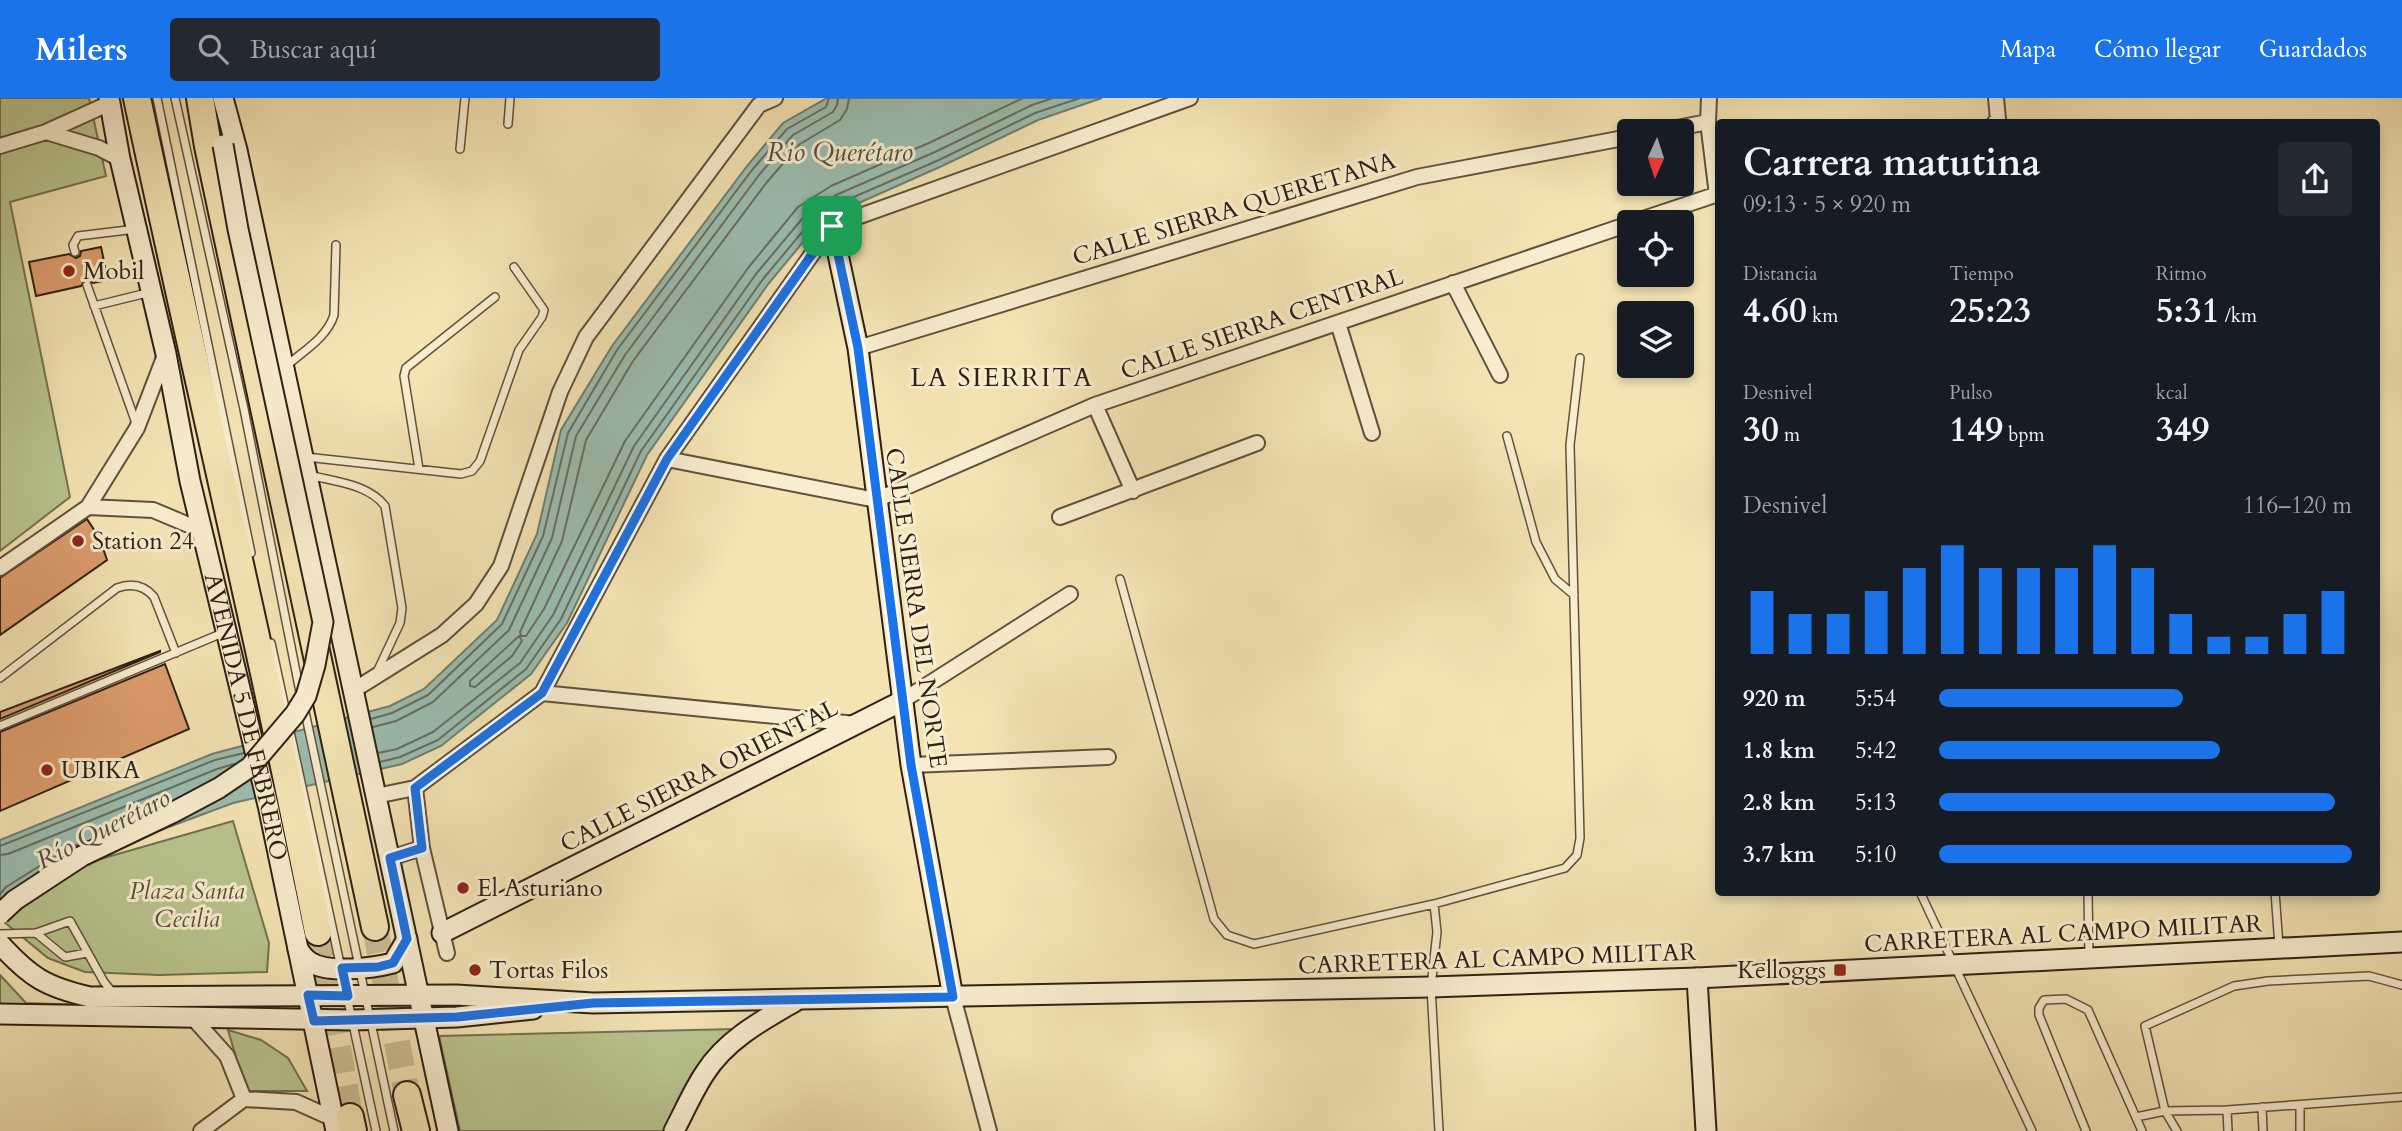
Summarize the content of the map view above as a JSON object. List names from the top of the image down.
{
  "streets": {
    "highway": ["AVENIDA 5 DE FEBRERO"],
    "main road": ["CALLE SIERRA DEL NORTE", "CALLE SIERRA ORIENTAL", "CARRETERA AL CAMPO MILITAR"],
    "street": ["CALLE SIERRA QUERETANA", "CALLE SIERRA CENTRAL"]
  },
  "crossings": [
    ["CALLE SIERRA QUERETANA", "CALLE SIERRA DEL NORTE"],
    ["CALLE SIERRA CENTRAL", "CALLE SIERRA DEL NORTE"],
    ["CALLE SIERRA DEL NORTE", "CALLE SIERRA ORIENTAL"],
    ["CALLE SIERRA DEL NORTE", "CARRETERA AL CAMPO MILITAR"],
    ["AVENIDA 5 DE FEBRERO", "CARRETERA AL CAMPO MILITAR"]
  ],
  "districts": ["LA SIERRITA"],
  "water": ["Rio Querétaro", "Río Querétaro"],
  "parks": ["Plaza Santa Cecilia"],
  "places": {
    "other": [
      "Mobil",
      "Station 24",
      "UBIKA",
      "El Asturiano",
      "Tortas Filos"
    ],
    "transit": ["Kelloggs"]
  },
  "north": "bottom",
  "page": {
    "header": "Milers",
    "search": "Buscar aquí",
    "nav": ["Mapa", "Cómo llegar", "Guardados"],
    "heading": ["Carrera matutina", "09:13 · 5 × 920 m"],
    "stats": [
      ["Distancia", "4.60 km"],
      ["Tiempo", "25:23"],
      ["Ritmo", "5:31 /km"],
      ["Desnivel", "30 m"],
      ["Pulso", "149 bpm"],
      ["kcal", "349"]
    ],
    "chart": ["Desnivel", "116–120 m"],
    "list": [
      {
        "name": "920 m",
        "note": "5:54"
      },
      {
        "name": "1.8 km",
        "note": "5:42"
      },
      {
        "name": "2.8 km",
        "note": "5:13"
      },
      {
        "name": "3.7 km",
        "note": "5:10"
      }
    ]
  }
}
